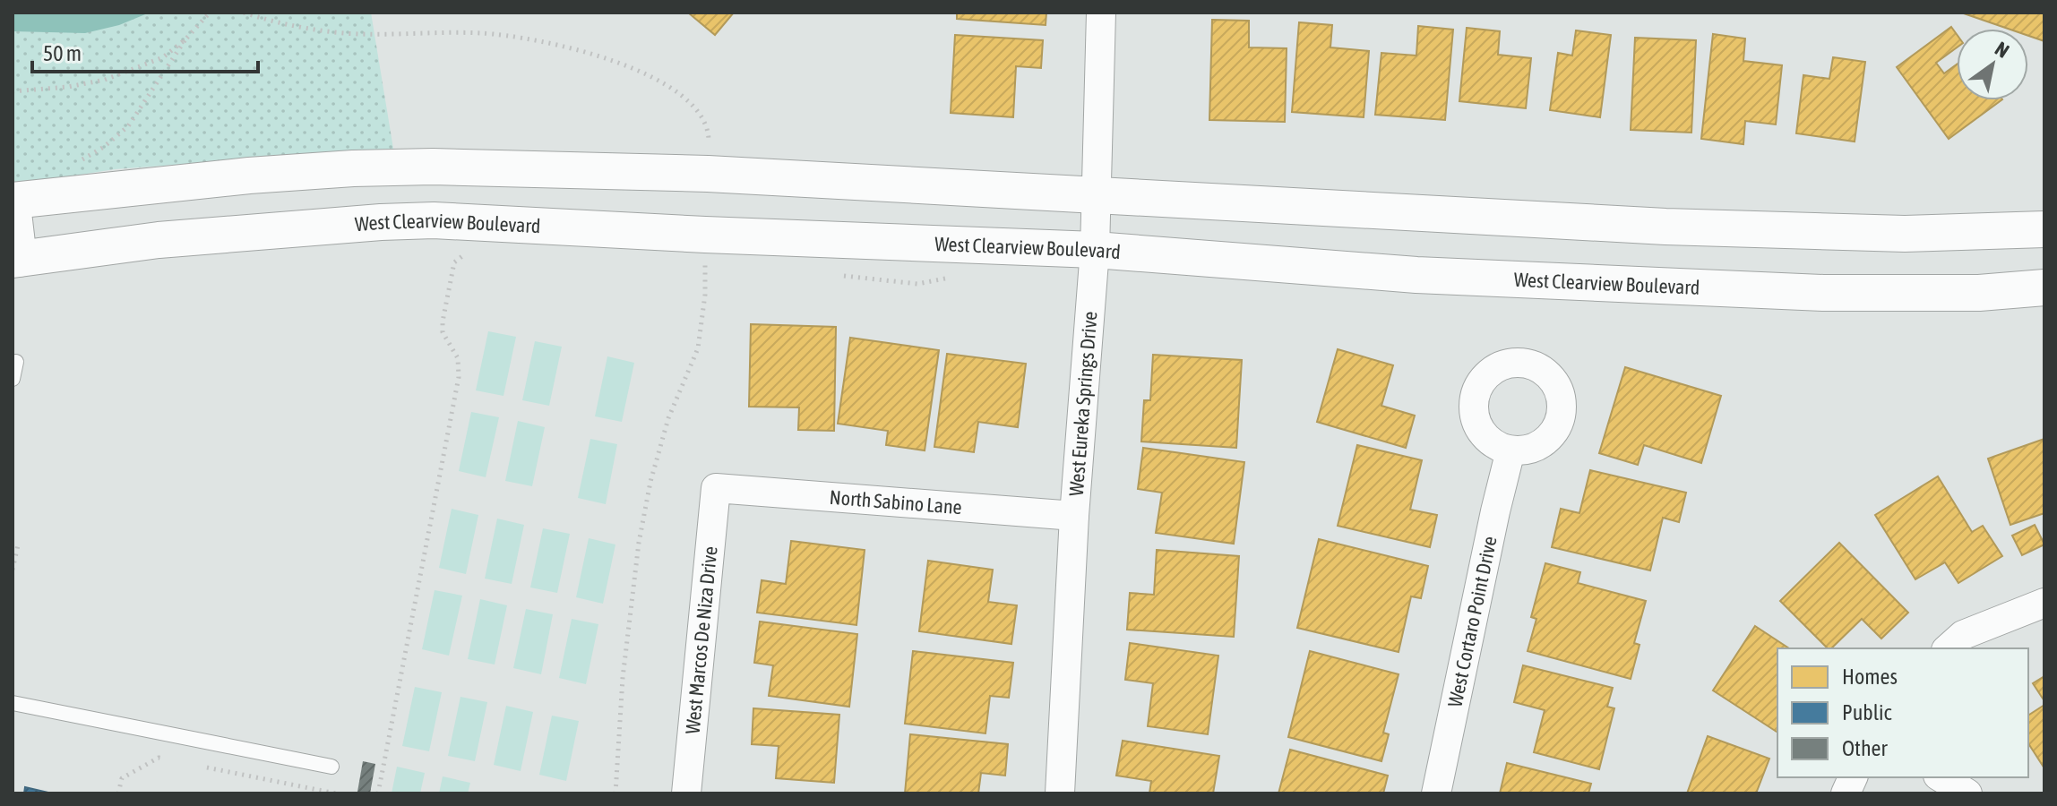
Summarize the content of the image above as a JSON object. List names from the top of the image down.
{
  "streets": {
    "street": [
      "West Clearview Boulevard",
      "West Eureka Springs Drive",
      "North Sabino Lane",
      "West Cortaro Point Drive",
      "West Marcos De Niza Drive"
    ]
  },
  "crossings": [
    ["West Clearview Boulevard", "West Eureka Springs Drive"],
    ["West Eureka Springs Drive", "North Sabino Lane"],
    ["North Sabino Lane", "West Marcos De Niza Drive"]
  ],
  "legend": ["Homes", "Public", "Other"],
  "scale_bar": "50 m",
  "north": "top right"
}
